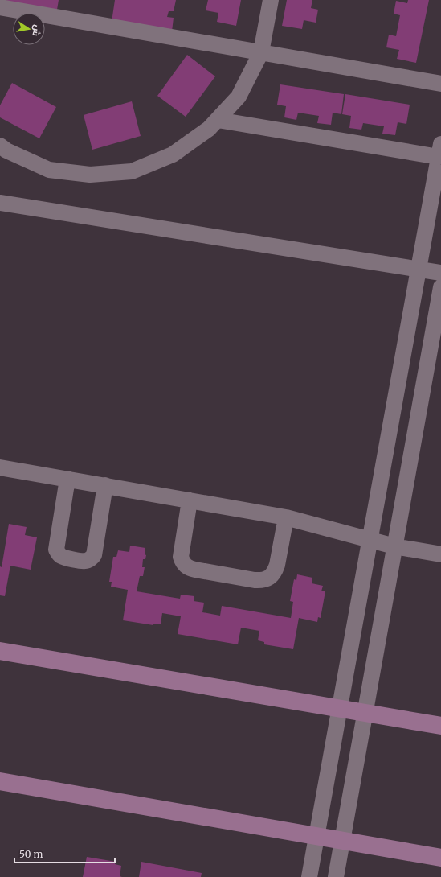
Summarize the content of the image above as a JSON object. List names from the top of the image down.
{
  "scale_bar": "50 m",
  "north": "right"
}
